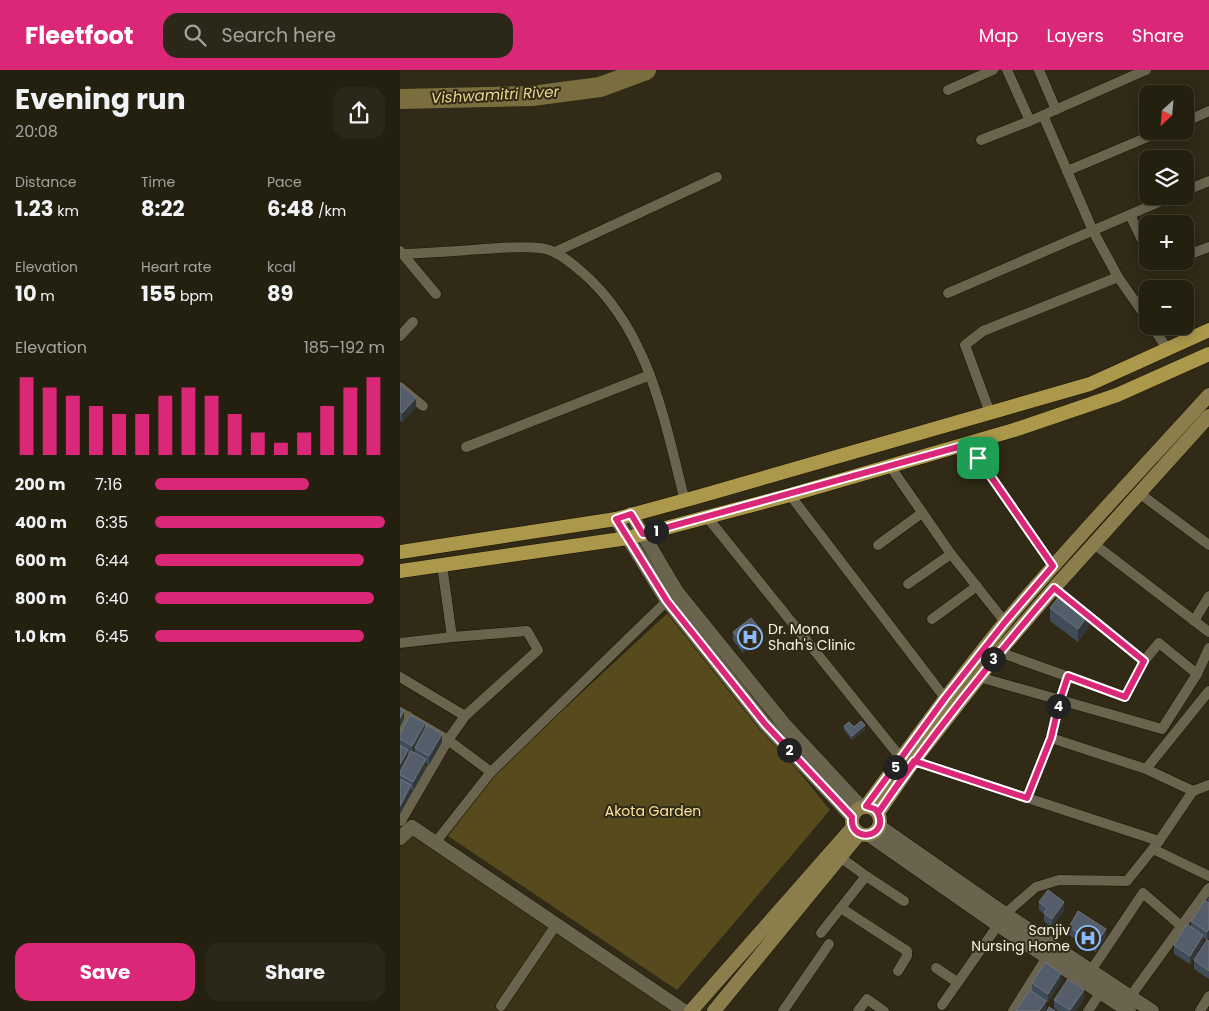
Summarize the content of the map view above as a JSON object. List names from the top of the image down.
{
  "water": ["Vishwamitri River"],
  "parks": ["Akota Garden"],
  "places": {
    "hospital": ["Dr. Mona Shah's Clinic", "Sanjiv Nursing Home"]
  },
  "north": "bottom left",
  "page": {
    "header": "Fleetfoot",
    "search": "Search here",
    "nav": ["Map", "Layers", "Share"],
    "heading": ["Evening run", "20:08"],
    "map_buttons": ["+", "−"],
    "stats": [
      ["Distance", "1.23 km"],
      ["Time", "8:22"],
      ["Pace", "6:48 /km"],
      ["Elevation", "10 m"],
      ["Heart rate", "155 bpm"],
      ["kcal", "89"]
    ],
    "chart": ["Elevation", "185–192 m"],
    "list": [
      {
        "name": "200 m",
        "note": "7:16"
      },
      {
        "name": "400 m",
        "note": "6:35"
      },
      {
        "name": "600 m",
        "note": "6:44"
      },
      {
        "name": "800 m",
        "note": "6:40"
      },
      {
        "name": "1.0 km",
        "note": "6:45"
      }
    ],
    "pins": [
      "1",
      "3",
      "4",
      "2",
      "5"
    ],
    "buttons": ["Save", "Share"]
  }
}
